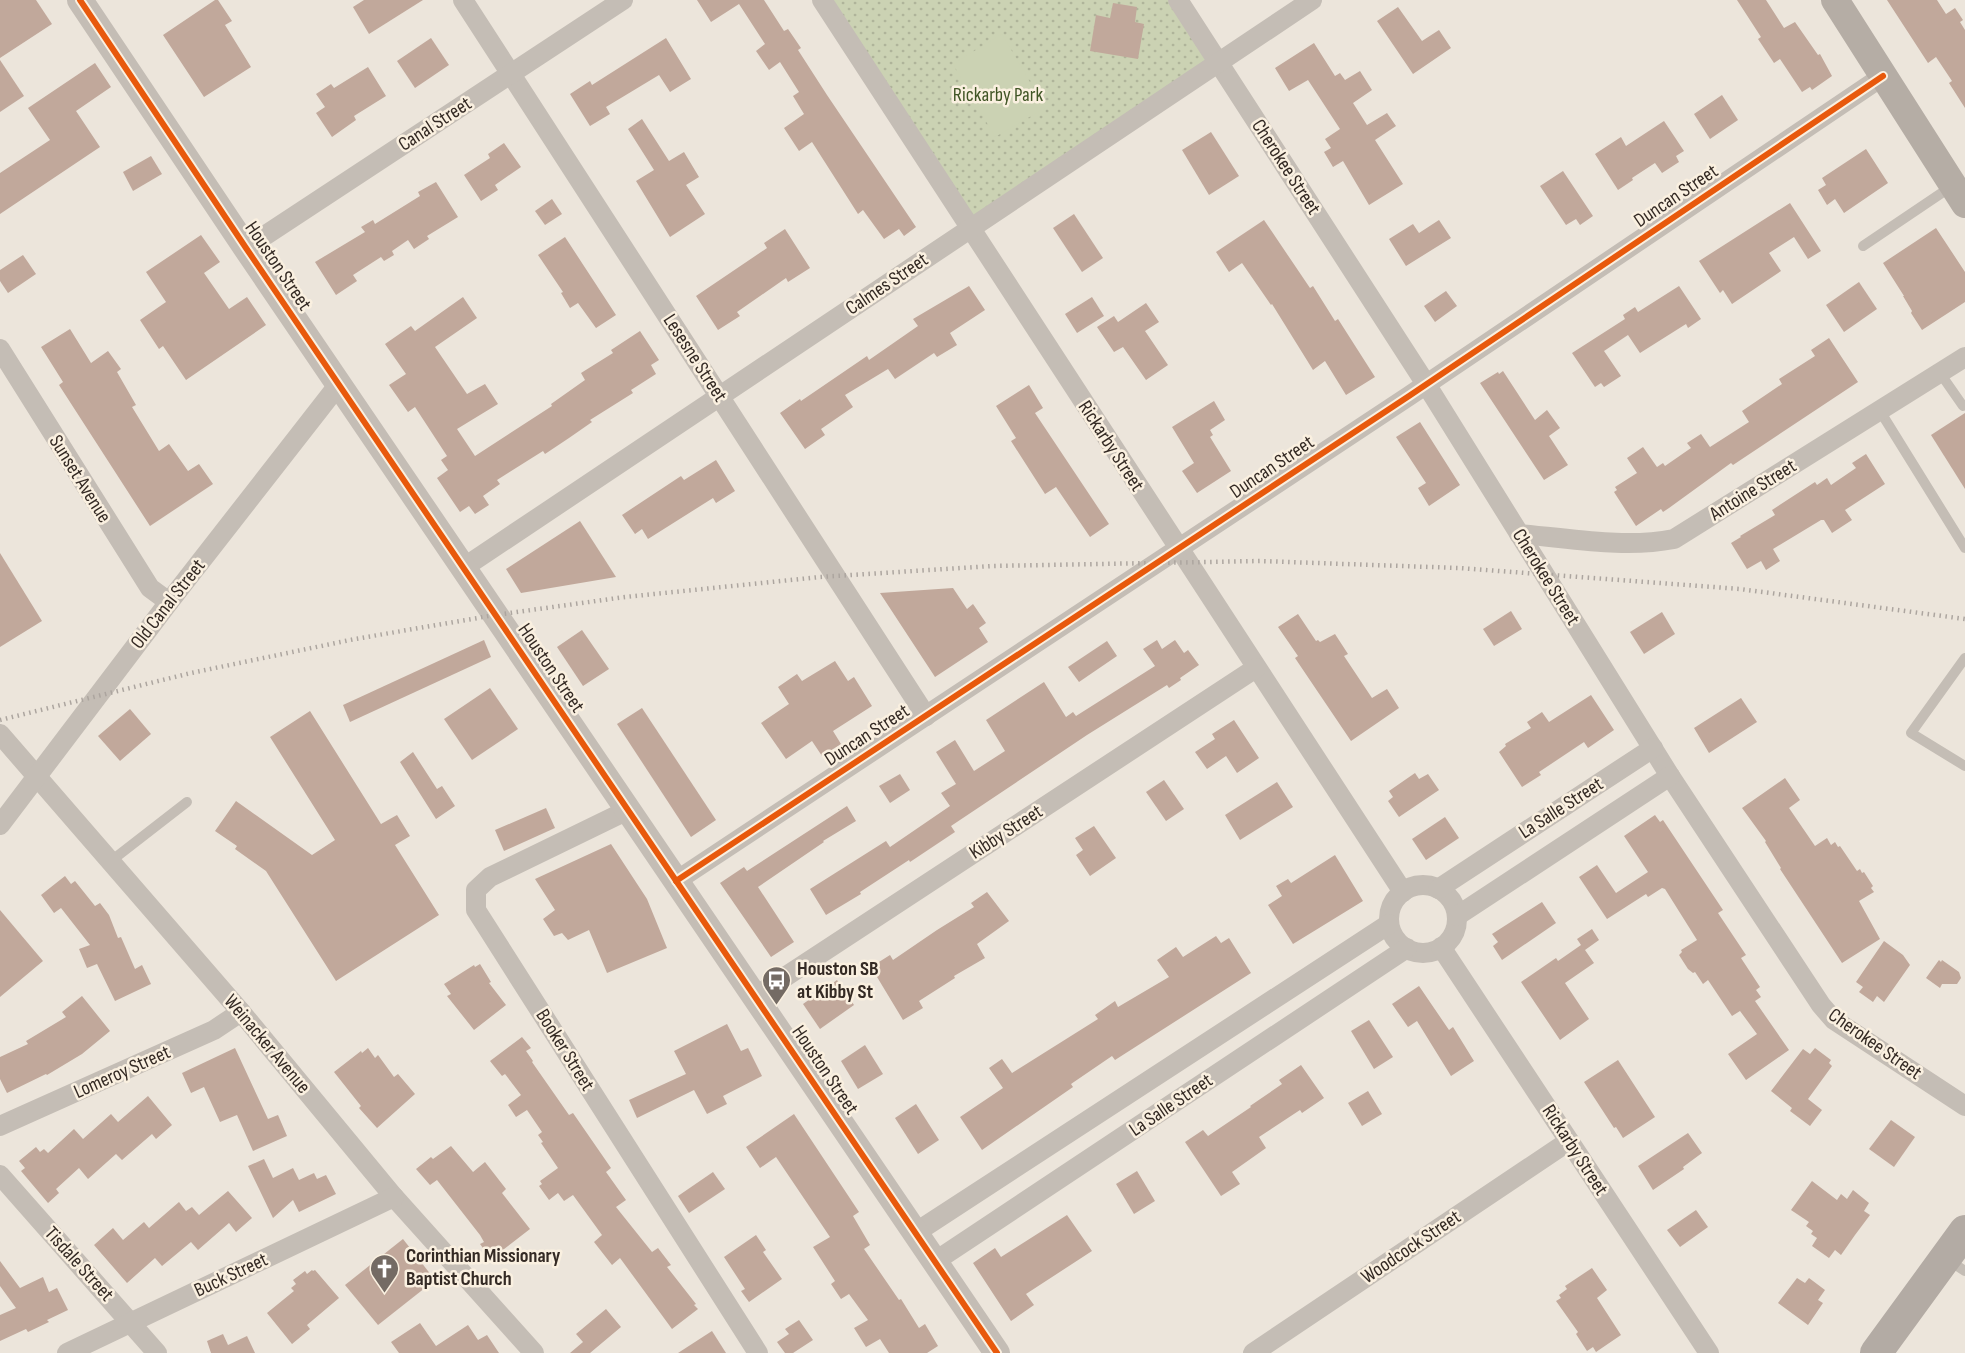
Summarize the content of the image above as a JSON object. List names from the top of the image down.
{
  "streets": {
    "street": [
      "Canal Street",
      "Cherokee Street",
      "Duncan Street",
      "Houston Street",
      "Calmes Street",
      "Lesesne Street",
      "Rickarby Street",
      "Sunset Avenue",
      "Antoine Street",
      "Old Canal Street",
      "La Salle Street",
      "Kibby Street",
      "Weinacker Avenue",
      "Booker Street",
      "Lomeroy Street",
      "Woodcock Street",
      "Tisdale Street",
      "Buck Street"
    ]
  },
  "crossings": [
    ["Canal Street", "Houston Street"],
    ["Canal Street", "Lesesne Street"],
    ["Cherokee Street", "Duncan Street"],
    ["Cherokee Street", "Calmes Street"],
    ["Cherokee Street", "Antoine Street"],
    ["Cherokee Street", "La Salle Street"],
    ["Duncan Street", "Houston Street"],
    ["Duncan Street", "Lesesne Street"],
    ["Duncan Street", "Rickarby Street"],
    ["Houston Street", "Calmes Street"],
    ["Houston Street", "Old Canal Street"],
    ["Houston Street", "La Salle Street"],
    ["Houston Street", "Kibby Street"],
    ["Houston Street", "Booker Street"],
    ["Calmes Street", "Lesesne Street"],
    ["Calmes Street", "Rickarby Street"],
    ["Rickarby Street", "La Salle Street"],
    ["Rickarby Street", "Kibby Street"],
    ["Rickarby Street", "Woodcock Street"],
    ["Sunset Avenue", "Old Canal Street"],
    ["Old Canal Street", "Weinacker Avenue"],
    ["Weinacker Avenue", "Lomeroy Street"],
    ["Weinacker Avenue", "Buck Street"],
    ["Tisdale Street", "Buck Street"]
  ],
  "parks": ["Rickarby Park"],
  "places": {
    "bus stop": ["Houston SB at Kibby St"],
    "church": ["Corinthian Missionary Baptist Church"]
  }
}
